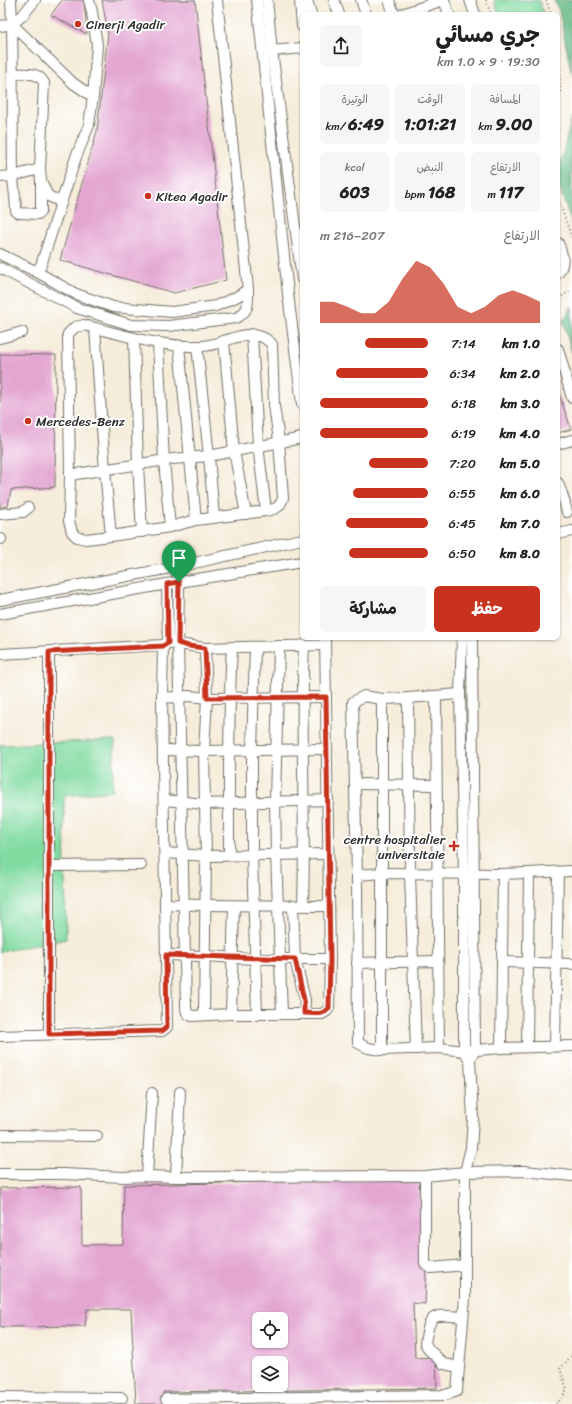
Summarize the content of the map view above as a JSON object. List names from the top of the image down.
{
  "places": {
    "other": ["Cinerji Agadir", "Kitea Agadir", "Mercedes-Benz"],
    "health": ["centre hospitalier universitaie"]
  },
  "page": {
    "heading": ["جري مسائي", "19:30 · 9 × 1.0 km"],
    "stats": [
      ["المسافة", "9.00 km"],
      ["الوقت", "1:01:21"],
      ["الوتيرة", "6:49 /km"],
      ["الارتفاع", "117 m"],
      ["النبض", "168 bpm"],
      ["kcal", "603"]
    ],
    "chart": ["الارتفاع", "207–216 m"],
    "list": [
      {
        "name": "1.0 km",
        "note": "7:14"
      },
      {
        "name": "2.0 km",
        "note": "6:34"
      },
      {
        "name": "3.0 km",
        "note": "6:18"
      },
      {
        "name": "4.0 km",
        "note": "6:19"
      },
      {
        "name": "5.0 km",
        "note": "7:20"
      },
      {
        "name": "6.0 km",
        "note": "6:55"
      },
      {
        "name": "7.0 km",
        "note": "6:45"
      },
      {
        "name": "8.0 km",
        "note": "6:50"
      }
    ],
    "buttons": ["حفظ", "مشاركة"]
  }
}
